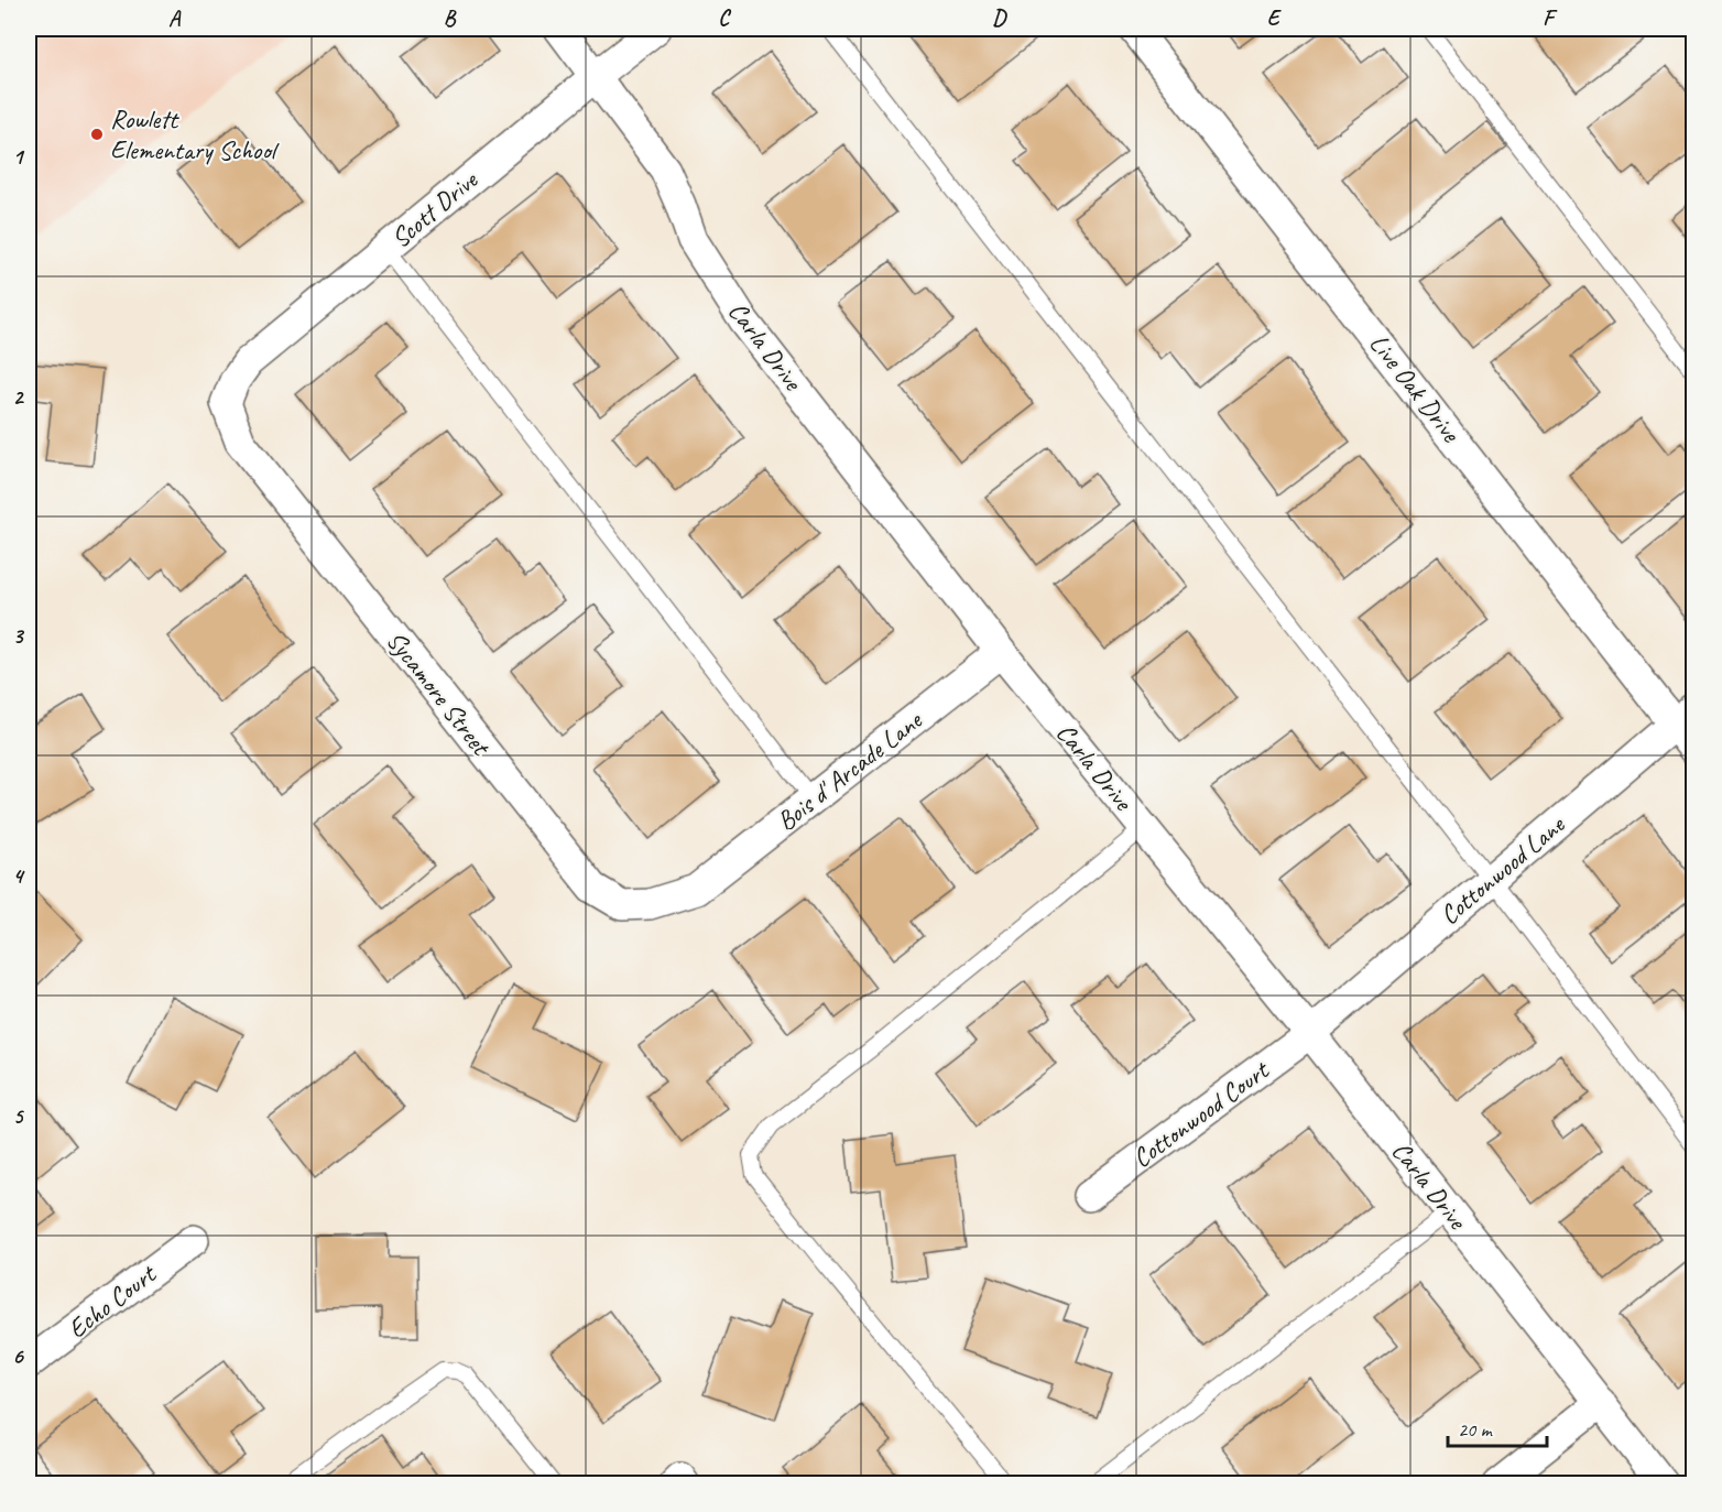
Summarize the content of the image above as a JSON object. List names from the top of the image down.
{
  "streets": {
    "street": [
      "Scott Drive",
      "Carla Drive",
      "Live Oak Drive",
      "Sycamore Street",
      "Bois d' Arcade Lane",
      "Cottonwood Lane",
      "Cottonwood Court",
      "Echo Court"
    ]
  },
  "crossings": [
    ["Scott Drive", "Carla Drive"],
    ["Scott Drive", "Sycamore Street"],
    ["Carla Drive", "Bois d' Arcade Lane"],
    ["Carla Drive", "Cottonwood Lane"],
    ["Carla Drive", "Cottonwood Court"],
    ["Live Oak Drive", "Cottonwood Lane"],
    ["Sycamore Street", "Bois d' Arcade Lane"],
    ["Cottonwood Lane", "Cottonwood Court"]
  ],
  "places": ["Rowlett Elementary School"],
  "scale_bar": "20 m",
  "grid": {
    "columns": [
      "A",
      "B",
      "C",
      "D",
      "E",
      "F"
    ],
    "rows": [
      "1",
      "2",
      "3",
      "4",
      "5",
      "6"
    ]
  }
}
